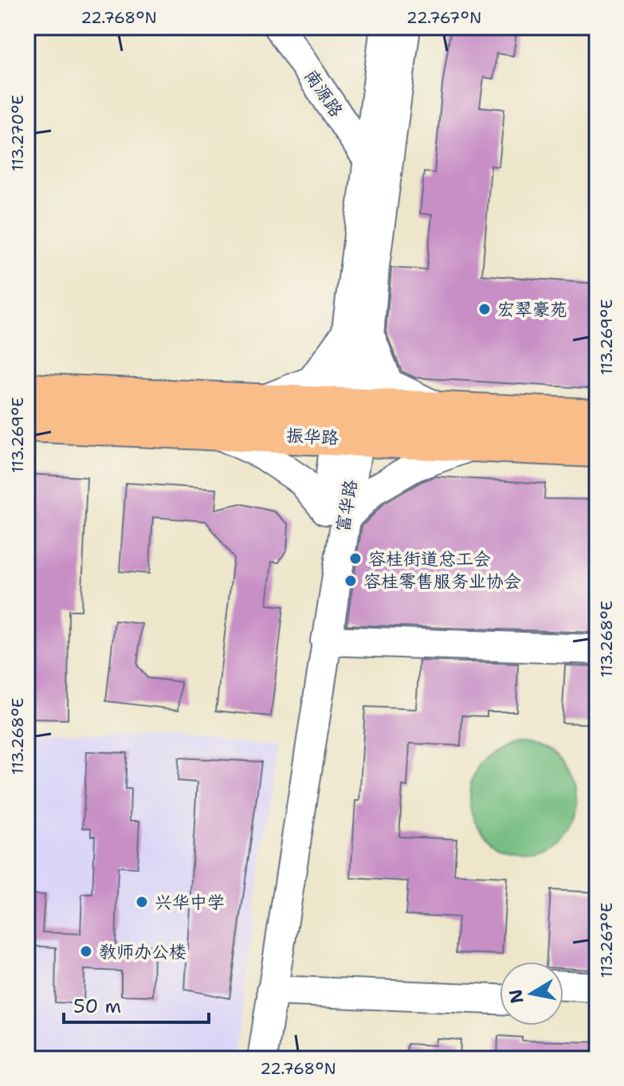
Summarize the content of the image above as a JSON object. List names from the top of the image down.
{
  "streets": {
    "main road": ["振华路"],
    "street": ["南源路", "富华路"]
  },
  "crossings": [
    ["南源路", "富华路"],
    ["振华路", "富华路"]
  ],
  "places": [
    "宏翠豪苑",
    "容桂街道总工会",
    "容桂零售服务业协会",
    "兴华中学",
    "教师办公楼"
  ],
  "scale_bar": "50 m",
  "north": "left",
  "coordinates": [
    "22.768°N",
    "22.767°N",
    "113.270°E",
    "113.269°E",
    "113.268°E",
    "113.267°E"
  ]
}
